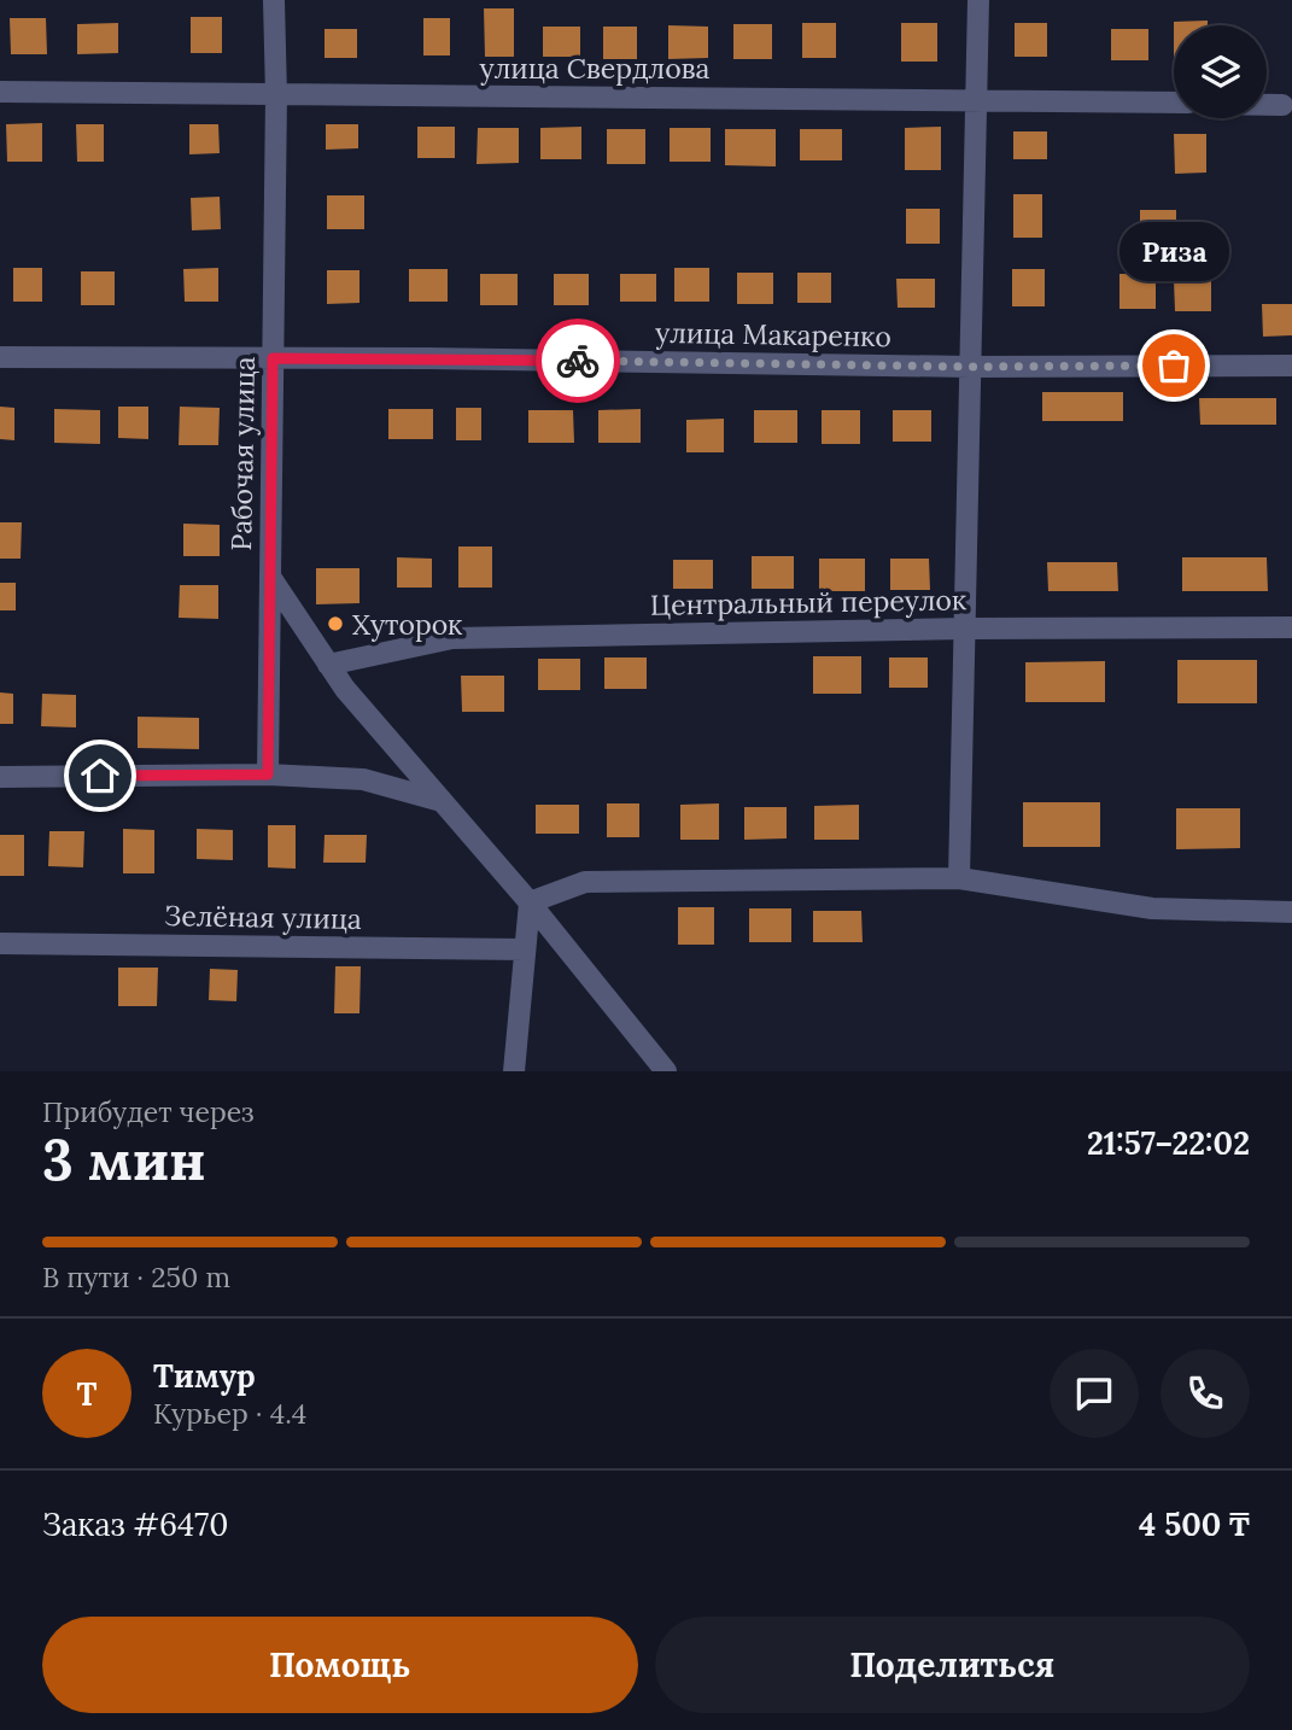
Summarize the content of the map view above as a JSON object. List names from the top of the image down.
{
  "streets": {
    "street": [
      "улица Свердлова",
      "улица Макаренко",
      "Рабочая улица",
      "Центральный переулок",
      "Зелёная улица"
    ]
  },
  "crossings": [
    ["улица Свердлова", "Рабочая улица"],
    ["улица Макаренко", "Рабочая улица"],
    ["Рабочая улица", "Центральный переулок"]
  ],
  "places": ["Риза", "Хуторок"],
  "page": {
    "bubble": "Риза",
    "heading": ["3 мин", "Прибудет через", "21:57–22:02"],
    "panel": [
      "Тимур",
      "Курьер · 4.4",
      "Заказ #6470",
      "4 500 ₸"
    ],
    "bar": "В пути · 250 m",
    "round": "Т",
    "buttons": ["Помощь", "Поделиться"]
  }
}
